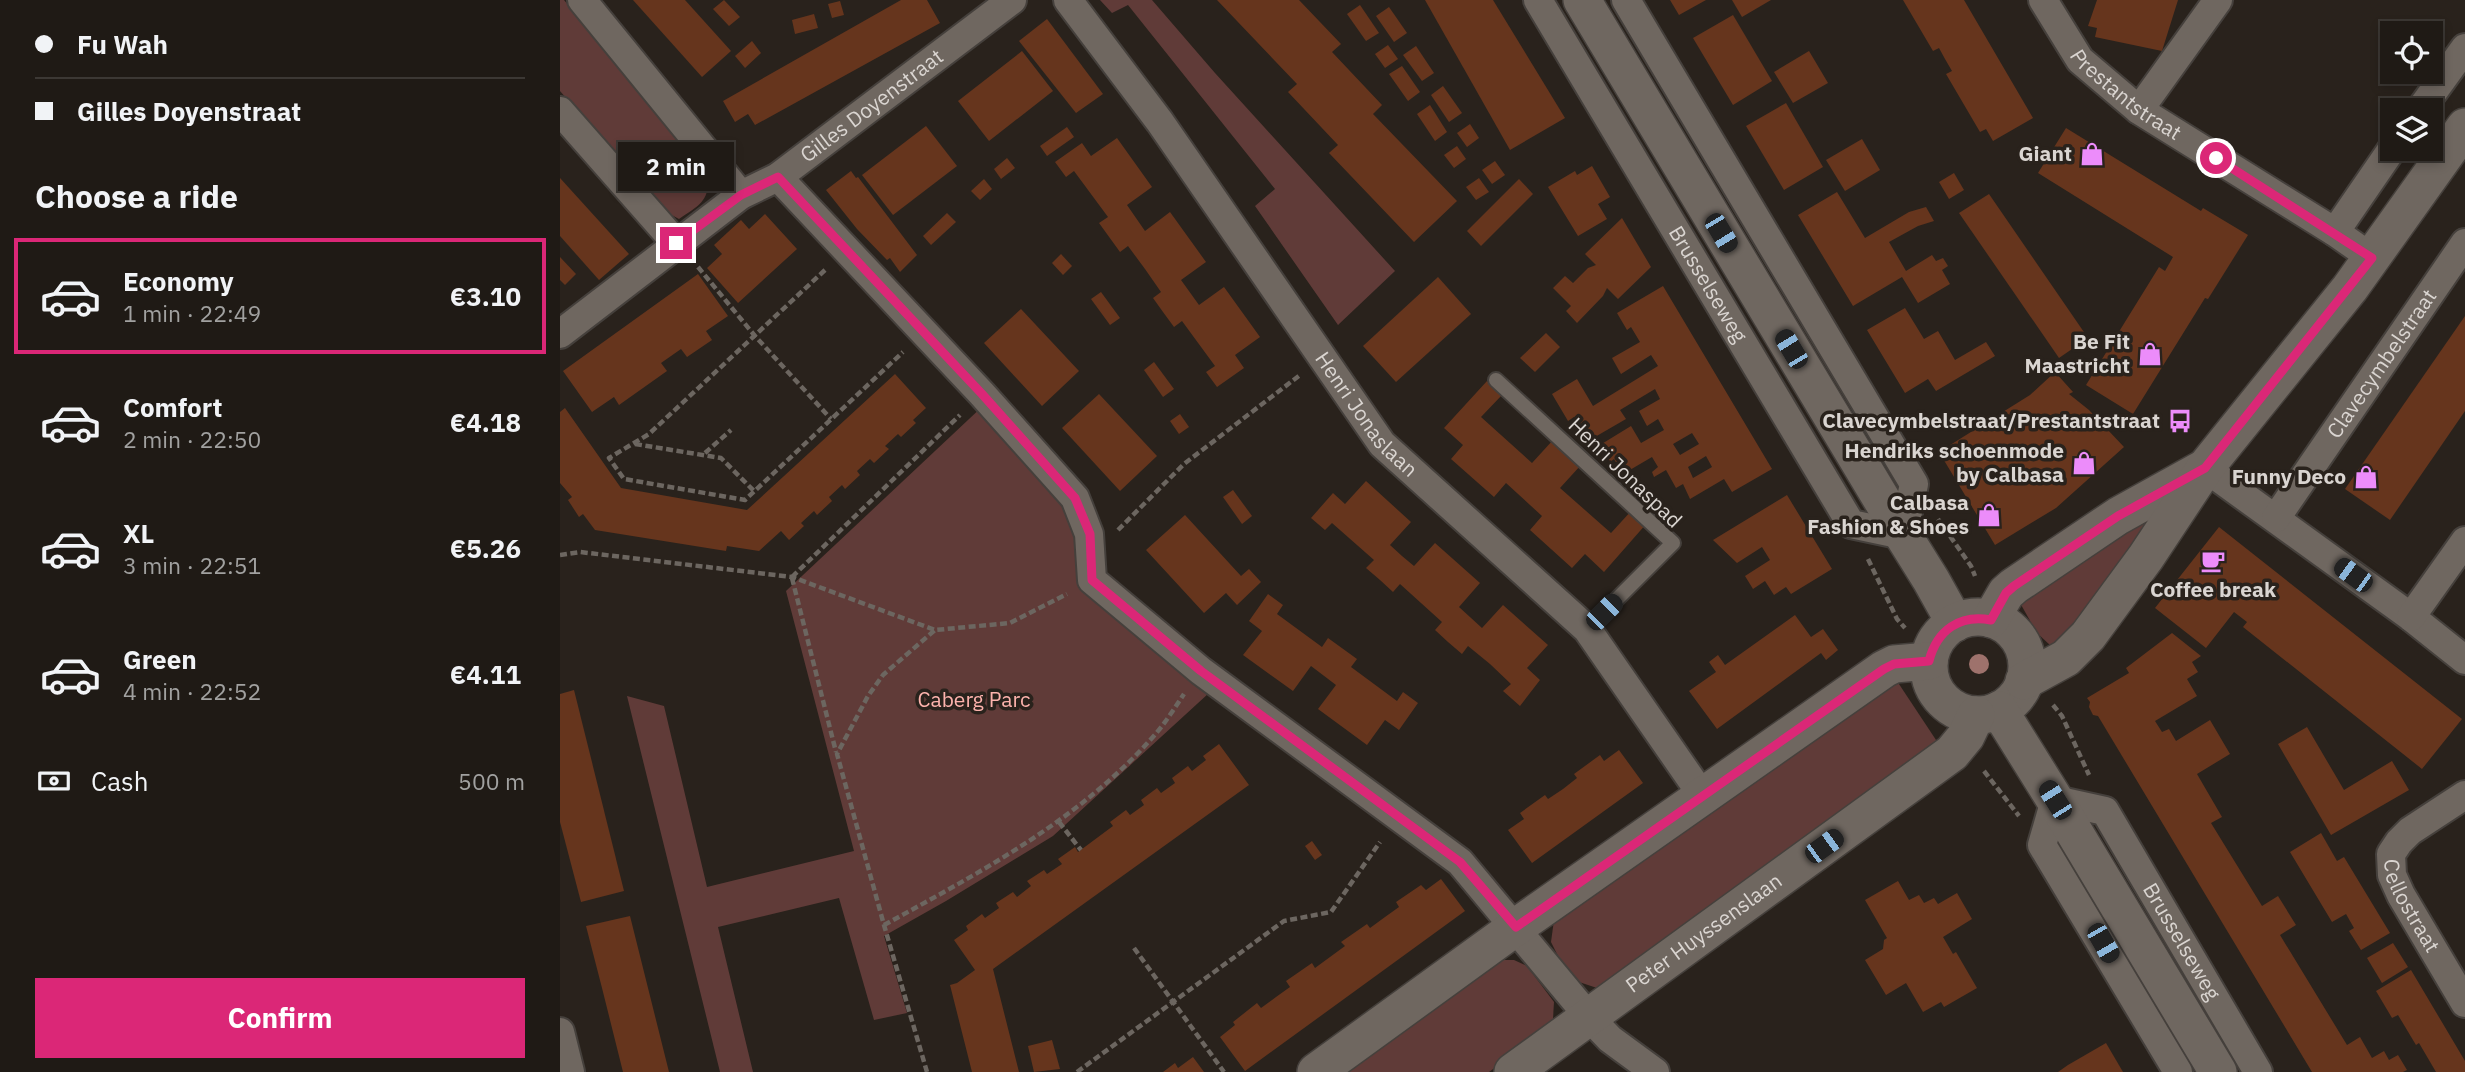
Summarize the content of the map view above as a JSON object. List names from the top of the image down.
{
  "streets": {
    "street": [
      "Prestantstraat",
      "Gilles Doyenstraat",
      "Brusselseweg",
      "Clavecymbelstraat",
      "Henri Jonaslaan",
      "Cellostraat",
      "Peter Huyssenslaan"
    ],
    "lane": ["Henri Jonaspad"]
  },
  "crossings": [
    ["Brusselseweg", "Peter Huyssenslaan"],
    ["Henri Jonaslaan", "Henri Jonaspad"]
  ],
  "parks": ["Caberg Parc"],
  "places": {
    "shop": [
      "Giant",
      "Be Fit Maastricht",
      "Hendriks schoenmode by Calbasa",
      "Funny Deco",
      "Calbasa Fashion & Shoes"
    ],
    "bus stop": ["Clavecymbelstraat/Prestantstraat"],
    "cafe": ["Coffee break"]
  },
  "page": {
    "banner": ["Fu Wah", "Gilles Doyenstraat"],
    "bubble": "2 min",
    "heading": "Choose a ride",
    "list": [
      {
        "name": "Economy",
        "note": "1 min · 22:49",
        "value": "€3.10"
      },
      {
        "name": "Comfort",
        "note": "2 min · 22:50",
        "value": "€4.18"
      },
      {
        "name": "XL",
        "note": "3 min · 22:51",
        "value": "€5.26"
      },
      {
        "name": "Green",
        "note": "4 min · 22:52",
        "value": "€4.11"
      }
    ],
    "pay": ["Cash", "500 m"],
    "buttons": "Confirm"
  }
}
